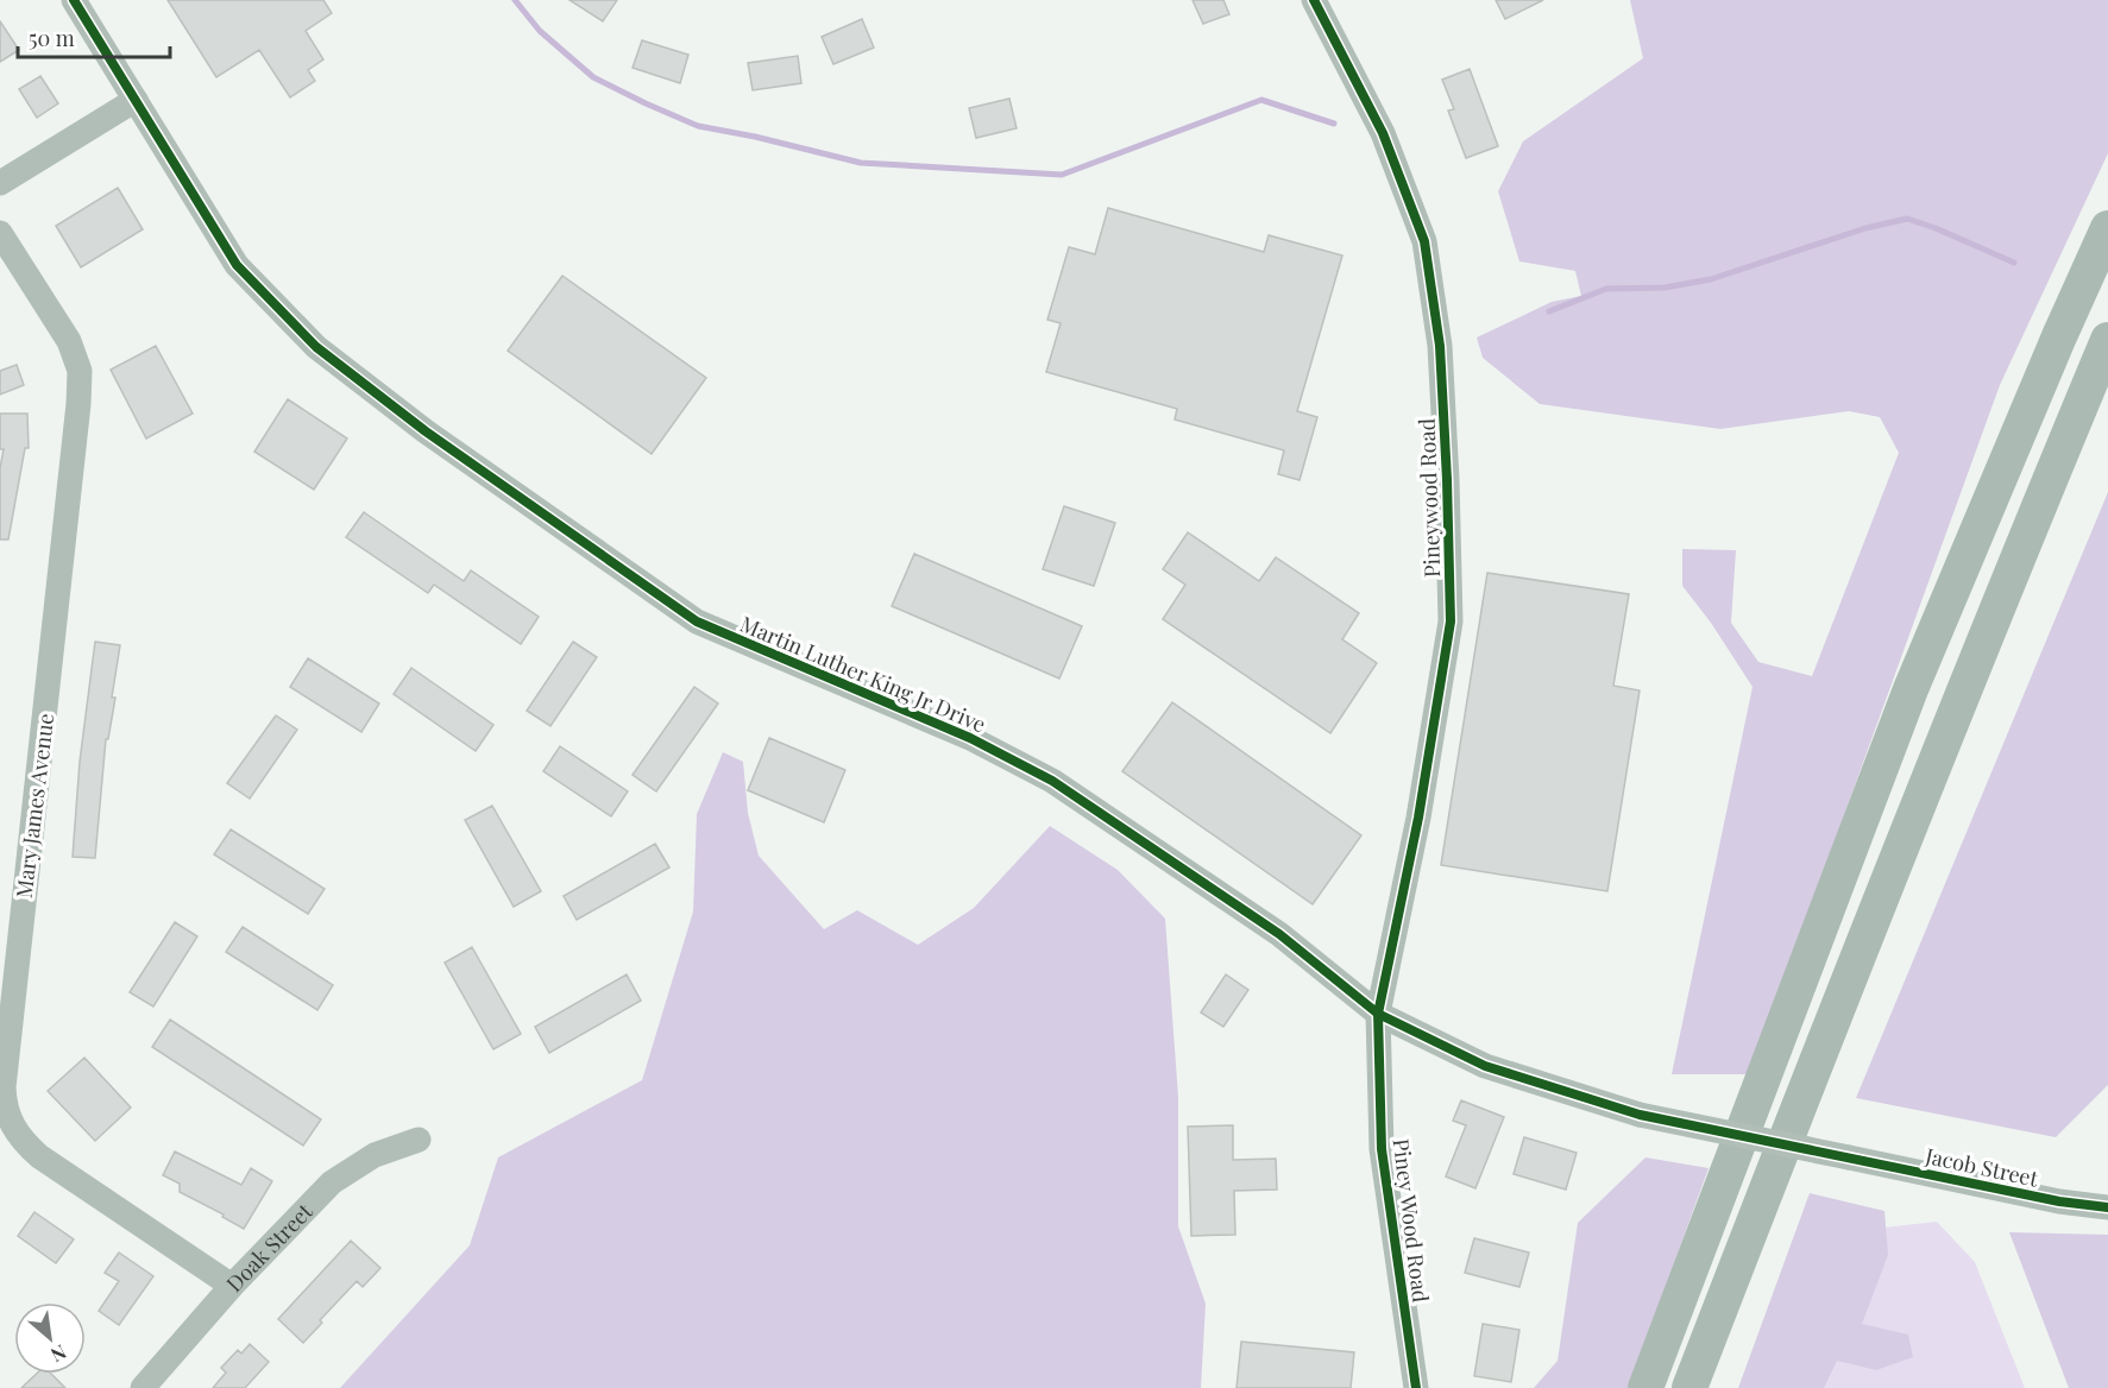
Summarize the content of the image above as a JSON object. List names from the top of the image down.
{
  "streets": {
    "street": [
      "Pineywood Road",
      "Martin Luther King Jr Drive",
      "Mary James Avenue",
      "Jacob Street",
      "Piney Wood Road",
      "Doak Street"
    ]
  },
  "crossings": [
    ["Pineywood Road", "Martin Luther King Jr Drive"],
    ["Pineywood Road", "Piney Wood Road"],
    ["Martin Luther King Jr Drive", "Jacob Street"],
    ["Martin Luther King Jr Drive", "Piney Wood Road"],
    ["Mary James Avenue", "Doak Street"]
  ],
  "scale_bar": "50 m",
  "north": "bottom right"
}
